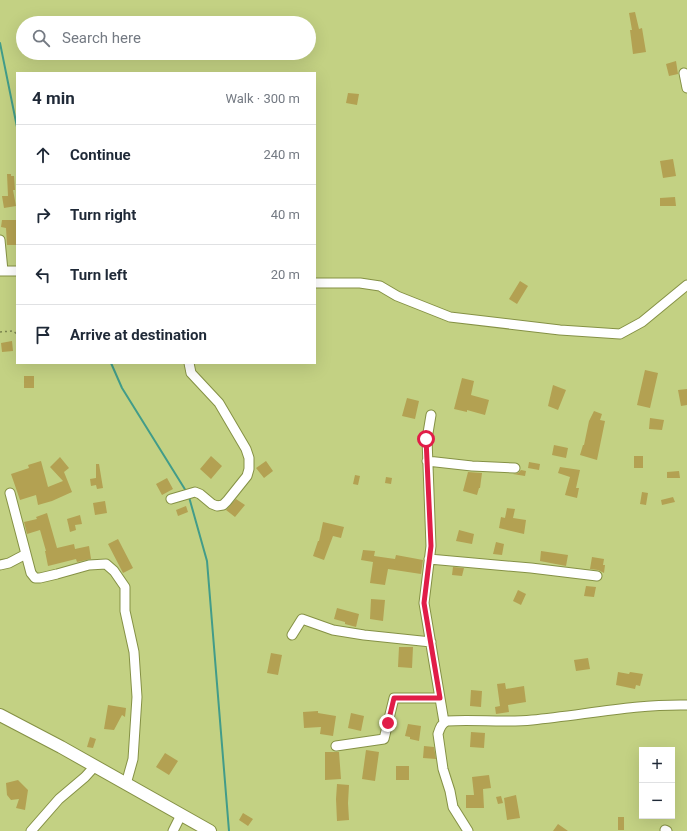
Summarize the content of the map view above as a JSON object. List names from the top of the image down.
{
  "page": {
    "search": "Search here",
    "heading": ["4 min", "Walk · 300 m"],
    "list": [
      ["Continue", "240 m"],
      ["Turn right", "40 m"],
      ["Turn left", "20 m"],
      "Arrive at destination"
    ],
    "map_buttons": ["+", "−"]
  }
}
